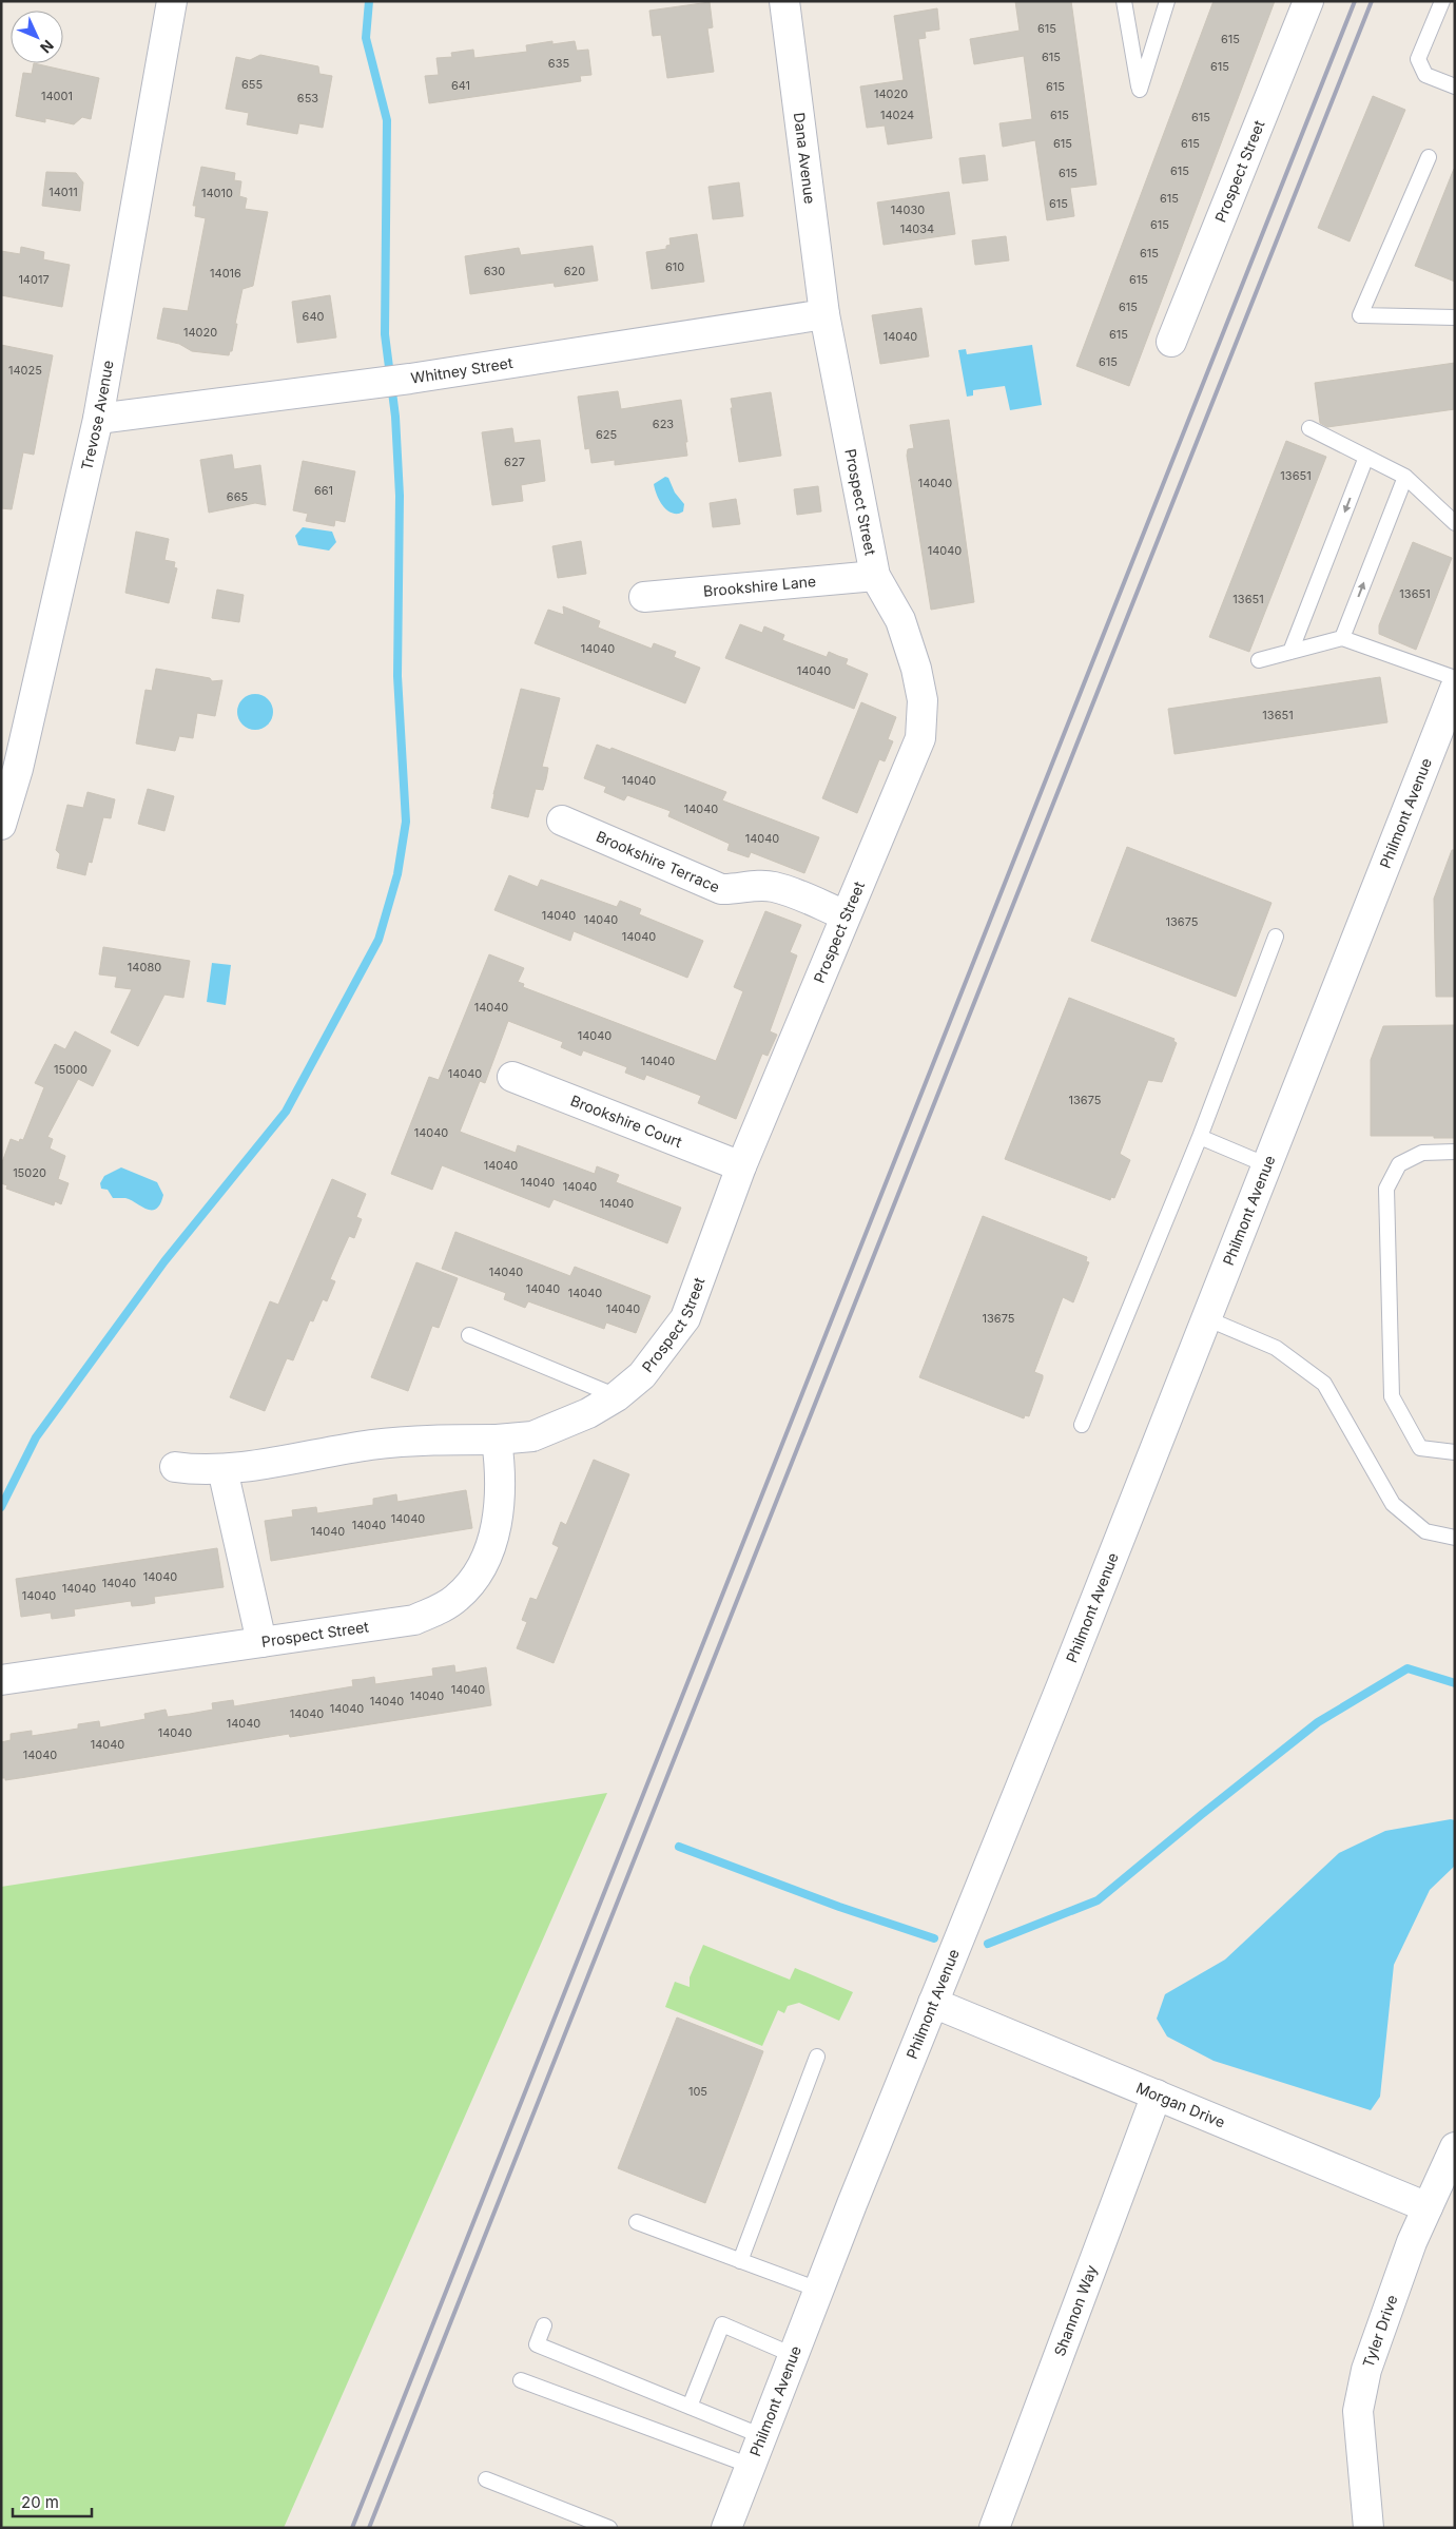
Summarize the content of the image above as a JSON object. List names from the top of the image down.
{
  "streets": {
    "street": [
      "Dana Avenue",
      "Prospect Street",
      "Whitney Street",
      "Trevose Avenue",
      "Brookshire Lane",
      "Philmont Avenue",
      "Brookshire Terrace",
      "Brookshire Court",
      "Morgan Drive",
      "Shannon Way",
      "Tyler Drive"
    ]
  },
  "crossings": [
    ["Dana Avenue", "Prospect Street"],
    ["Dana Avenue", "Whitney Street"],
    ["Prospect Street", "Whitney Street"],
    ["Prospect Street", "Brookshire Lane"],
    ["Prospect Street", "Brookshire Terrace"],
    ["Prospect Street", "Brookshire Court"],
    ["Whitney Street", "Trevose Avenue"],
    ["Philmont Avenue", "Morgan Drive"],
    ["Morgan Drive", "Shannon Way"],
    ["Morgan Drive", "Tyler Drive"]
  ],
  "house_numbers": [
    "615",
    "615",
    "615",
    "635",
    "615",
    "655",
    "641",
    "615",
    "14020",
    "14001",
    "653",
    "14024",
    "615",
    "615",
    "615",
    "615",
    "615",
    "615",
    "14011",
    "14010",
    "615",
    "615",
    "14030",
    "615",
    "14034",
    "615",
    "610",
    "630",
    "620",
    "14016",
    "14017",
    "615",
    "615",
    "640",
    "14020",
    "615",
    "14040",
    "615",
    "14025",
    "623",
    "625",
    "627",
    "13651",
    "14040",
    "661",
    "665",
    "14040",
    "13651",
    "13651",
    "14040",
    "14040",
    "13651",
    "14040",
    "14040",
    "14040",
    "14040",
    "14040",
    "13675",
    "14040",
    "14080",
    "14040",
    "14040",
    "14040",
    "15000",
    "14040",
    "13675",
    "14040",
    "14040",
    "15020",
    "14040",
    "14040",
    "14040",
    "14040",
    "14040",
    "14040",
    "14040",
    "13675",
    "14040",
    "14040",
    "14040",
    "14040",
    "14040",
    "14040",
    "14040",
    "14040",
    "14040",
    "14040",
    "14040",
    "14040",
    "14040",
    "14040",
    "14040",
    "14040",
    "105"
  ],
  "scale_bar": "20 m",
  "north": "bottom right"
}
